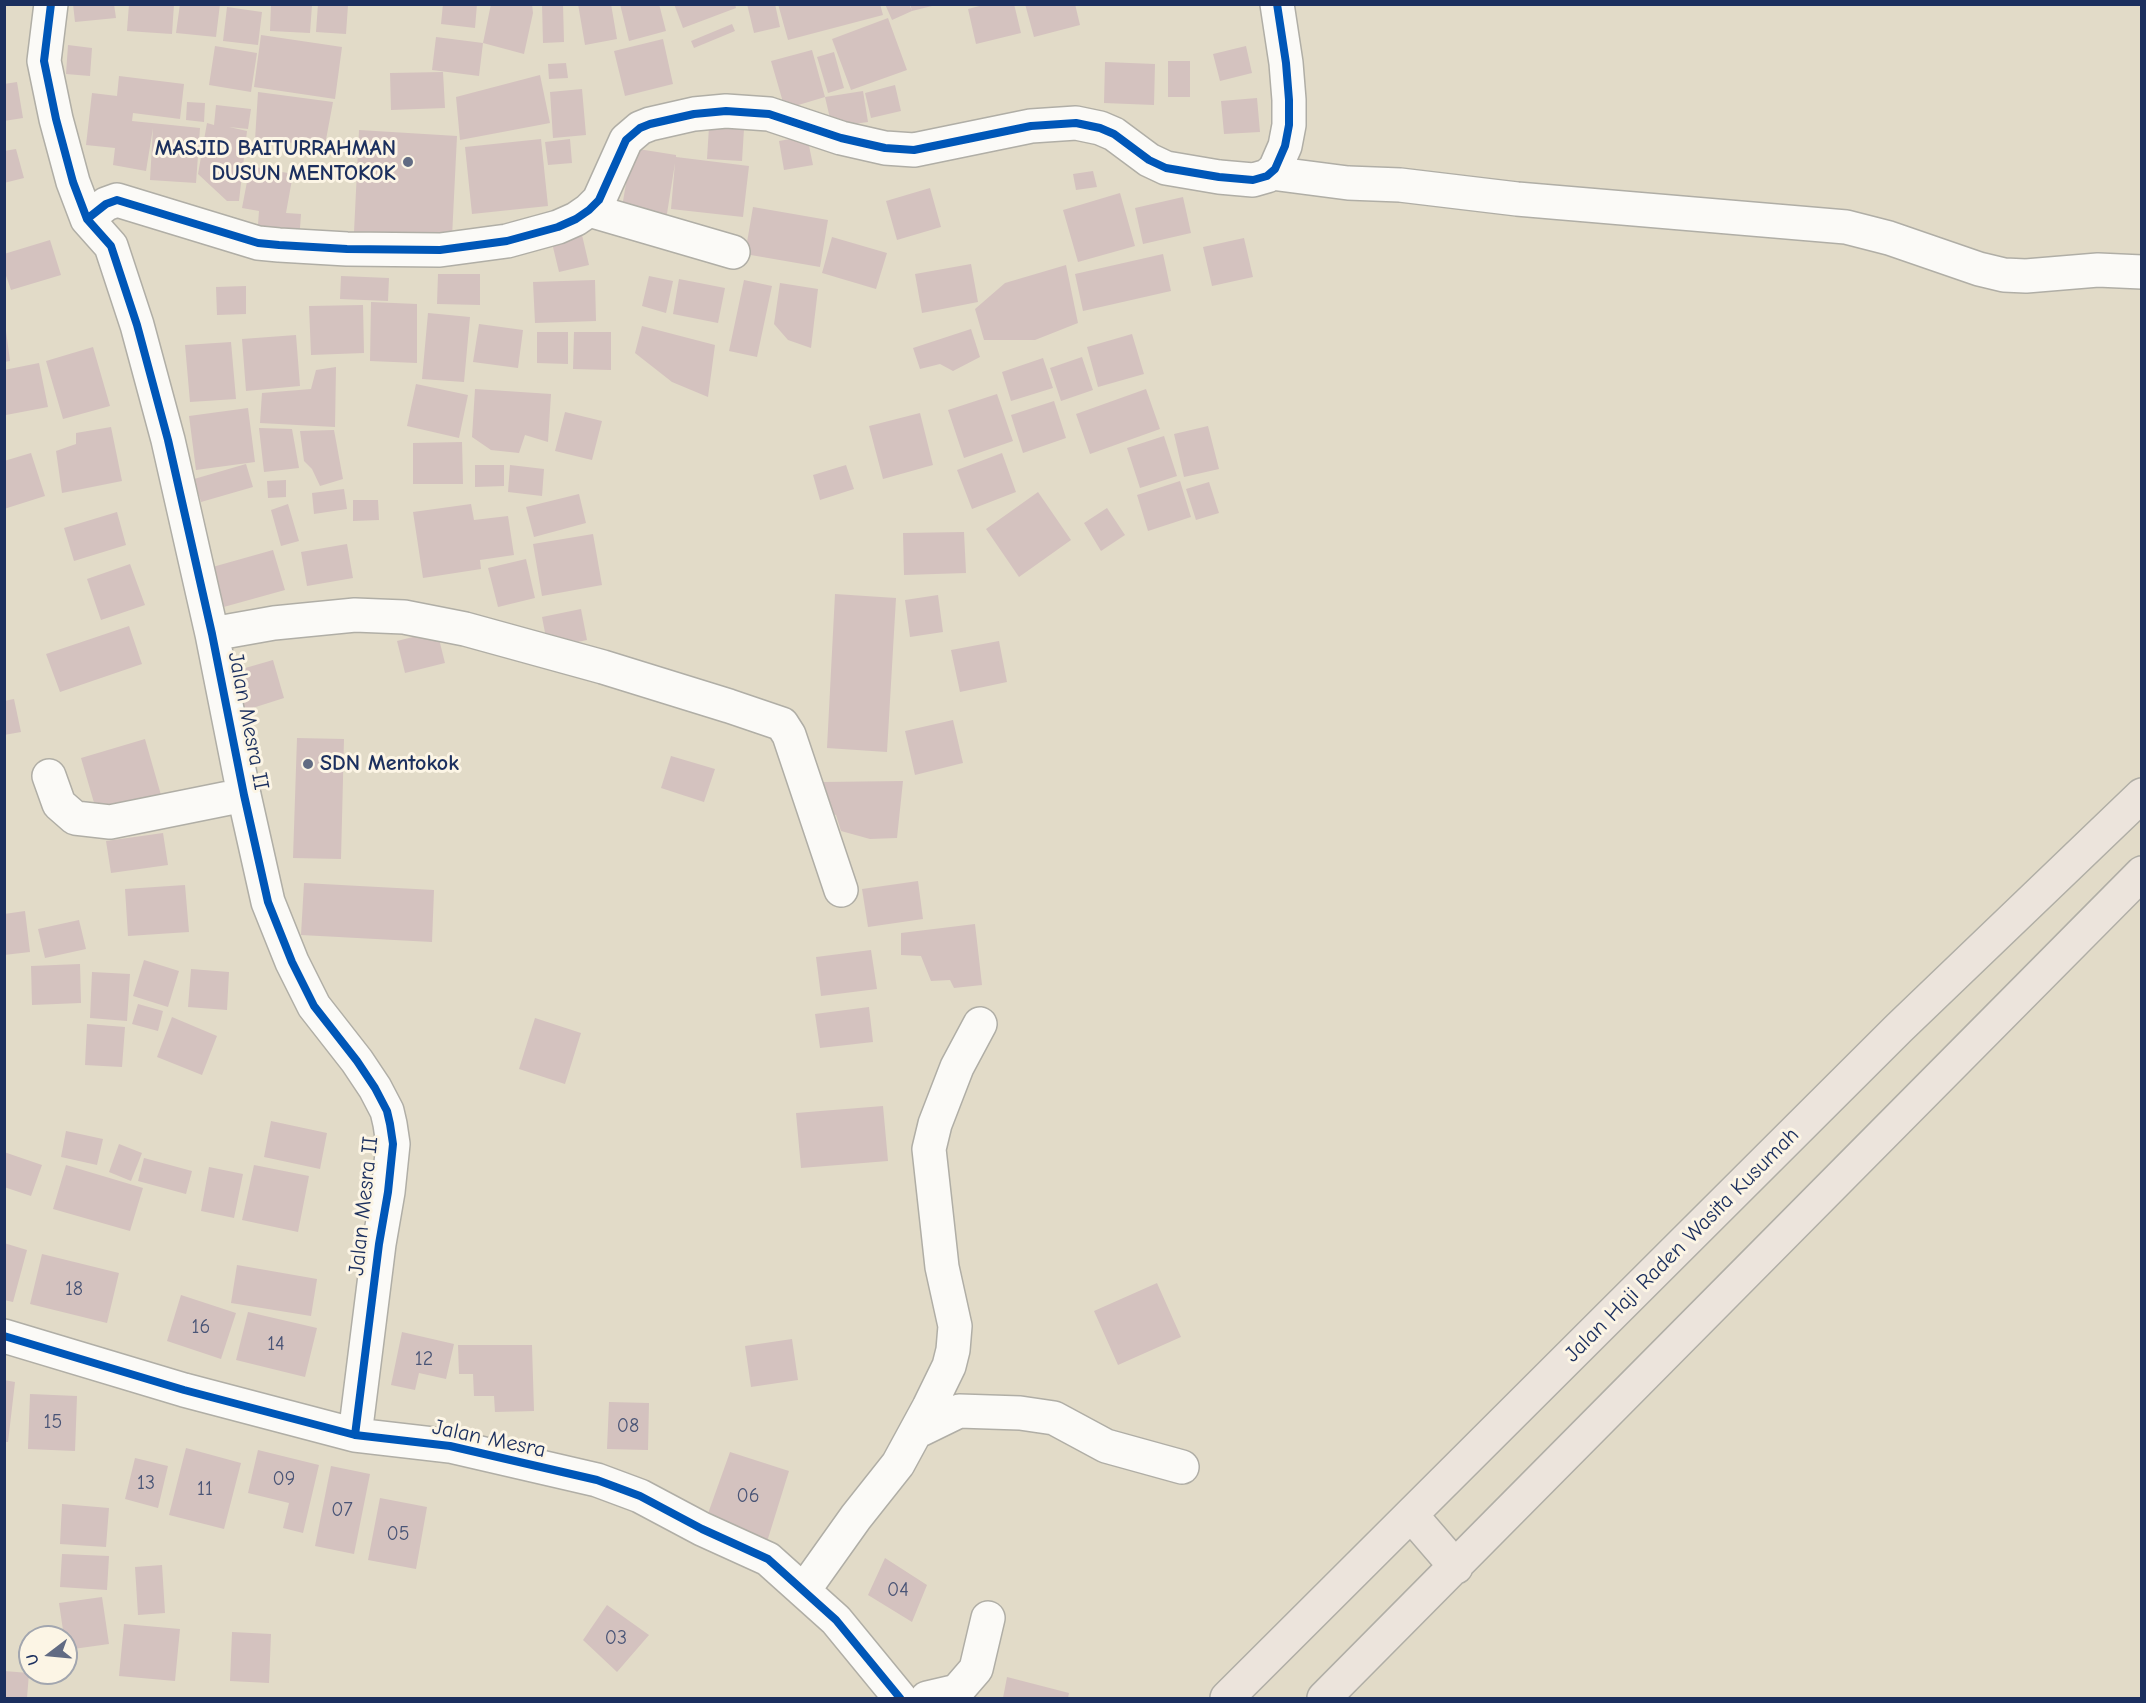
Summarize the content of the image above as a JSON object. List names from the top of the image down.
{
  "streets": {
    "highway": ["Jalan Haji Raden Wasita Kusumah"],
    "street": ["Jalan Mesra II", "Jalan Mesra"]
  },
  "crossings": [
    ["Jalan Mesra II", "Jalan Mesra"]
  ],
  "places": ["MASJID BAITURRAHMAN DUSUN MENTOKOK", "SDN Mentokok"],
  "house_numbers": [
    "18",
    "16",
    "14",
    "12",
    "15",
    "08",
    "09",
    "13",
    "11",
    "06",
    "07",
    "05",
    "04",
    "03"
  ],
  "north": "left"
}
